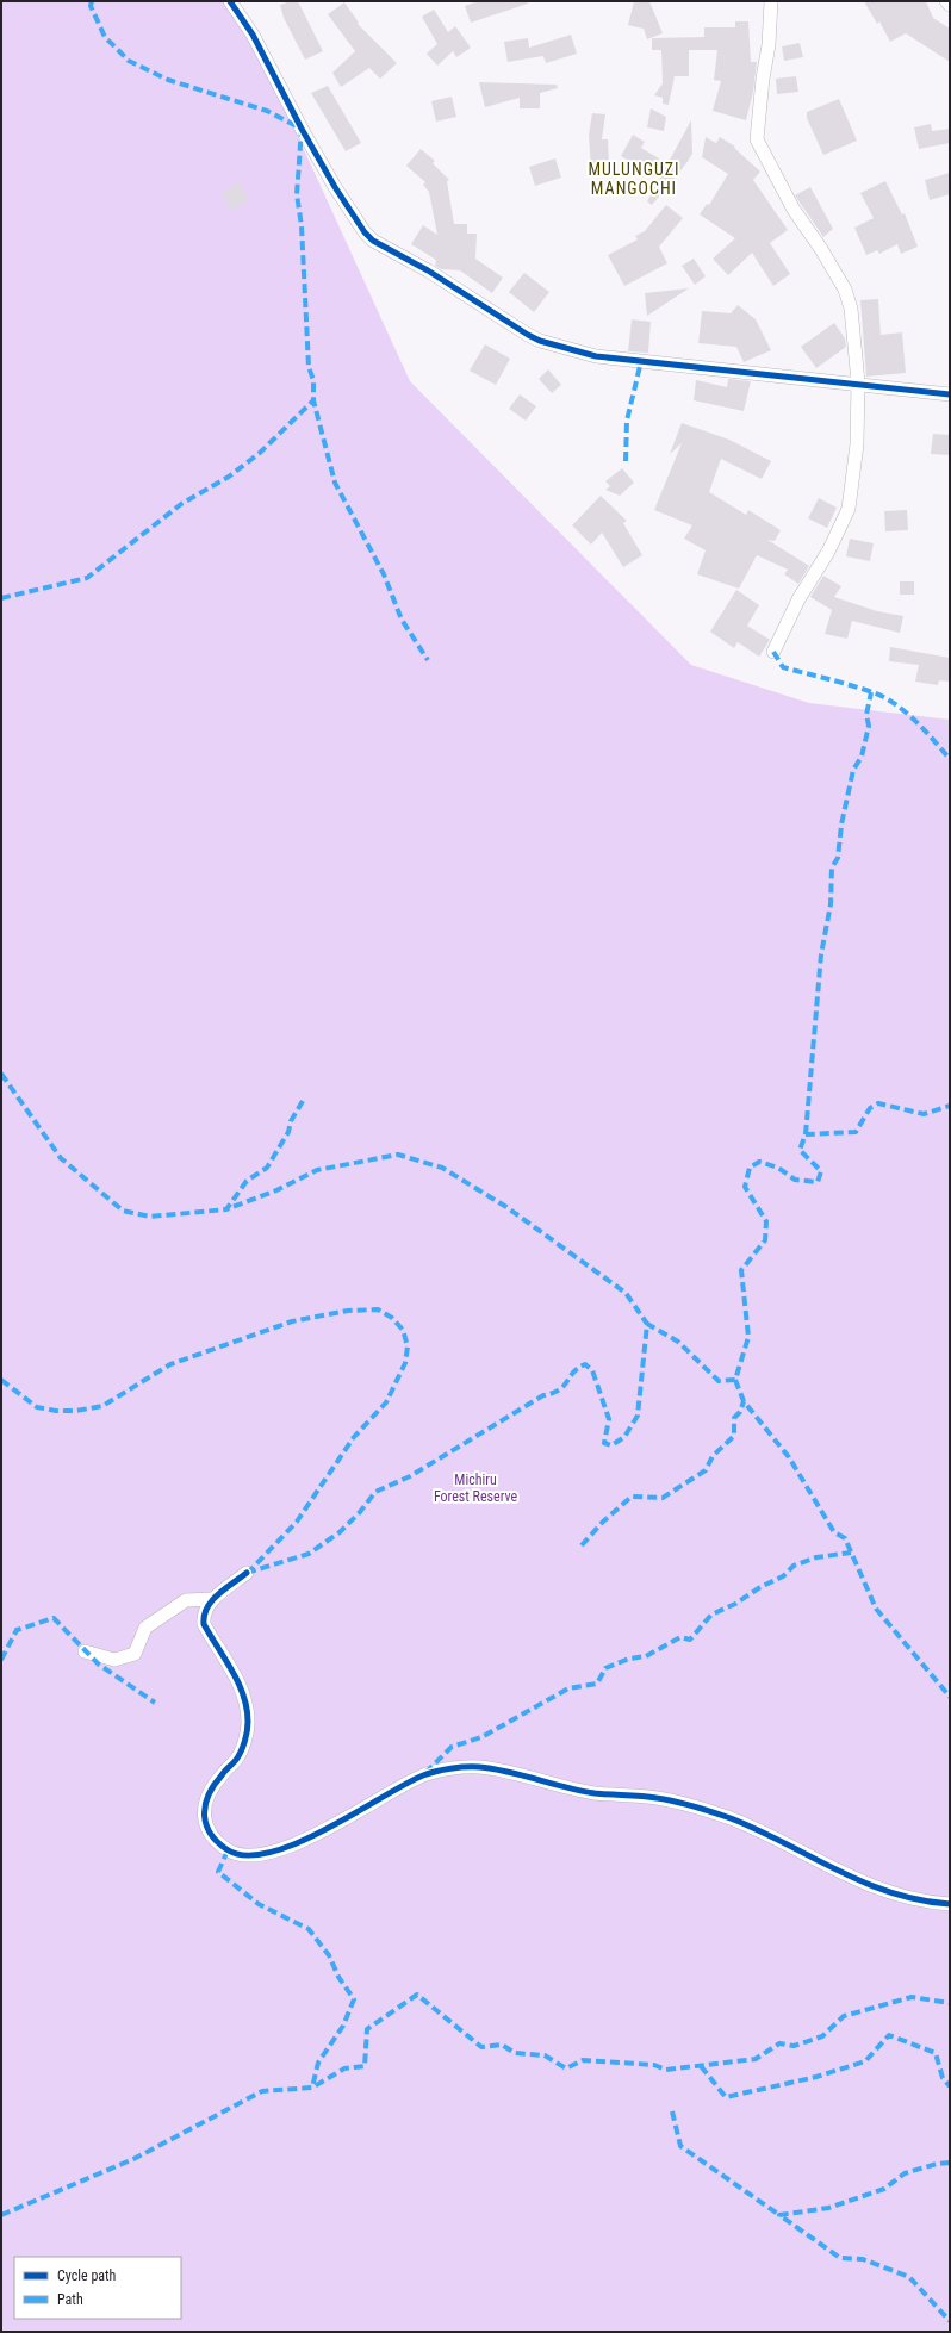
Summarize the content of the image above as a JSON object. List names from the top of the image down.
{
  "districts": ["MULUNGUZI MANGOCHI"],
  "parks": ["Michiru Forest Reserve"],
  "legend": ["Cycle path", "Path"]
}
